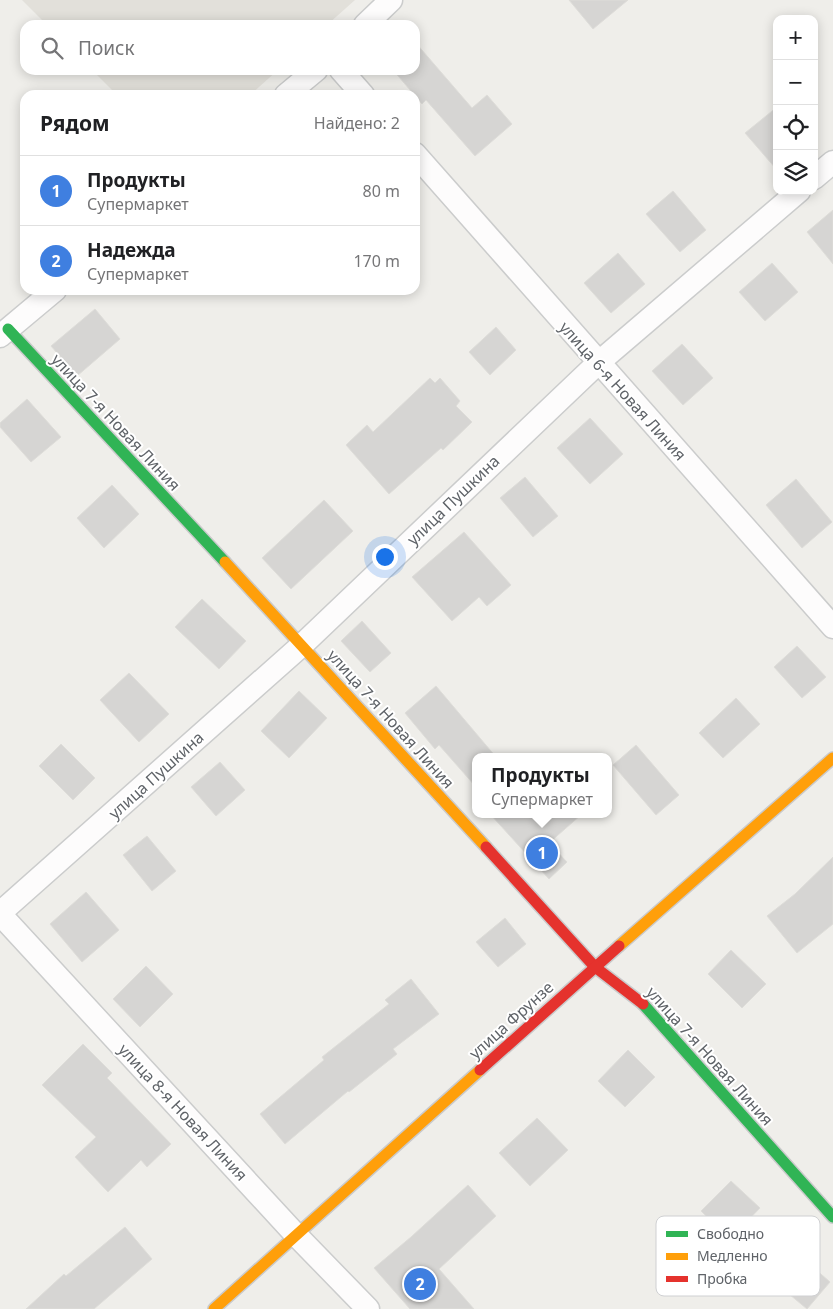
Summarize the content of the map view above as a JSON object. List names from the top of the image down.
{
  "streets": {
    "street": [
      "улица 6-я Новая Линия",
      "улица 7-я Новая Линия",
      "улица Пушкина",
      "улица Фрунзе",
      "улица 8-я Новая Линия"
    ]
  },
  "crossings": [
    ["улица 6-я Новая Линия", "улица Пушкина"],
    ["улица 7-я Новая Линия", "улица Пушкина"],
    ["улица 7-я Новая Линия", "улица Фрунзе"],
    ["улица Пушкина", "улица 8-я Новая Линия"],
    ["улица Фрунзе", "улица 8-я Новая Линия"]
  ],
  "legend": ["Свободно", "Медленно", "Пробка"],
  "page": {
    "map_buttons": ["+", "−"],
    "search": "Поиск",
    "heading": ["Рядом", "Найдено: 2"],
    "list": [
      {
        "mark": "1",
        "name": "Продукты",
        "note": "Супермаркет",
        "value": "80 m"
      },
      {
        "mark": "2",
        "name": "Надежда",
        "note": "Супермаркет",
        "value": "170 m"
      }
    ],
    "popup": ["Продукты", "Супермаркет"],
    "pins": ["1", "2"]
  }
}
